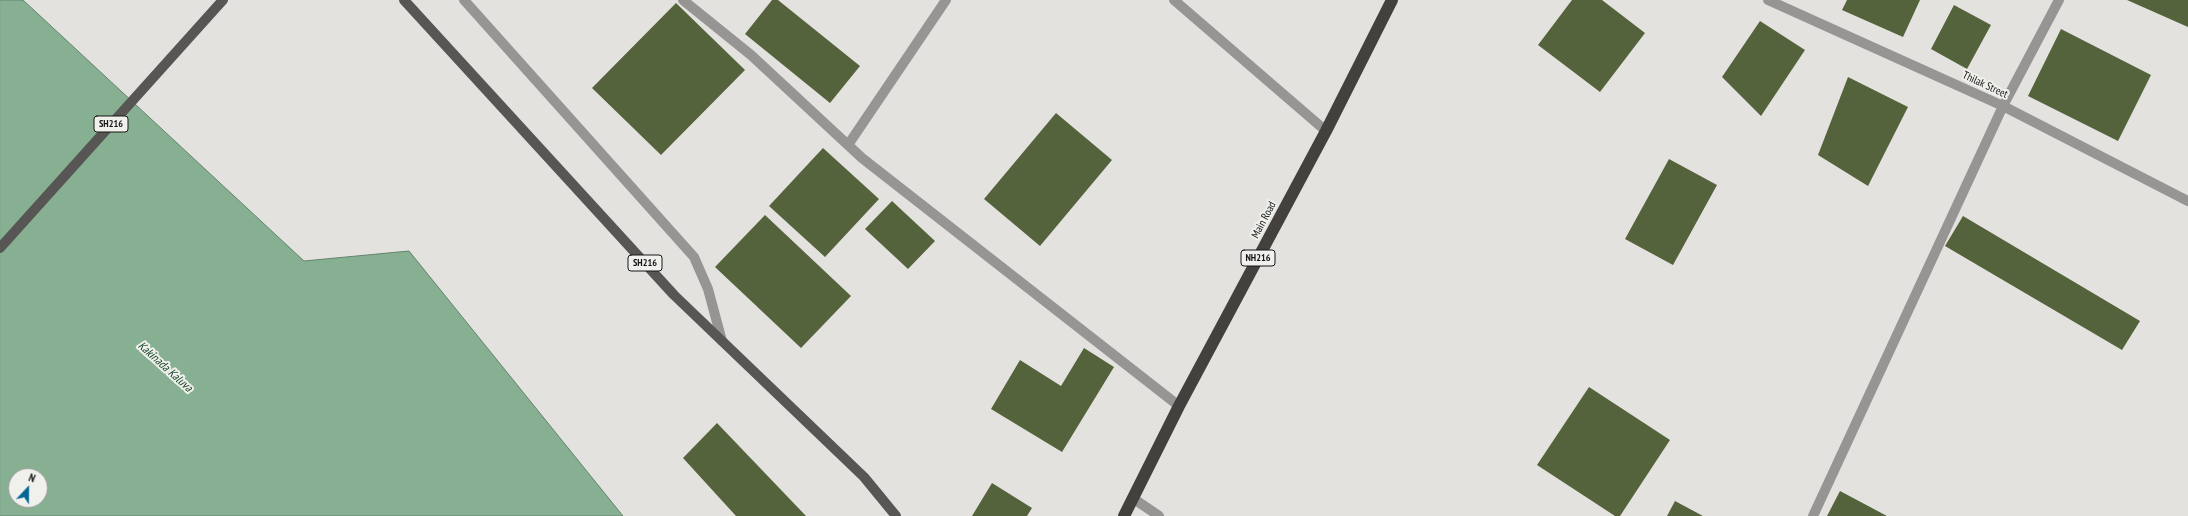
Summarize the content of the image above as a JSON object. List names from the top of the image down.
{
  "streets": {
    "highway": ["Main Road", "NH216"],
    "main road": ["SH216"],
    "street": ["Thilak Street"]
  },
  "water": ["Kakinada Kaluva"],
  "north": "top"
}
